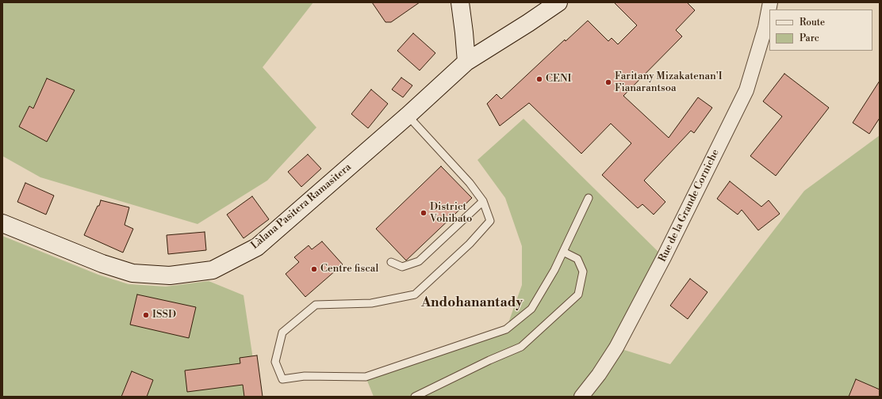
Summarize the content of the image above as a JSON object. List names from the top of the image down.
{
  "streets": {
    "street": ["Rue de la Grande Corniche", "Làlana Pasitera Ramasitera"]
  },
  "districts": ["Andohanantady"],
  "places": [
    "CENI",
    "Faritany Mizakatenan'I Fianarantsoa",
    "District Vohibato",
    "Centre fiscal",
    "ISSD"
  ],
  "legend": ["Route", "Parc"]
}
